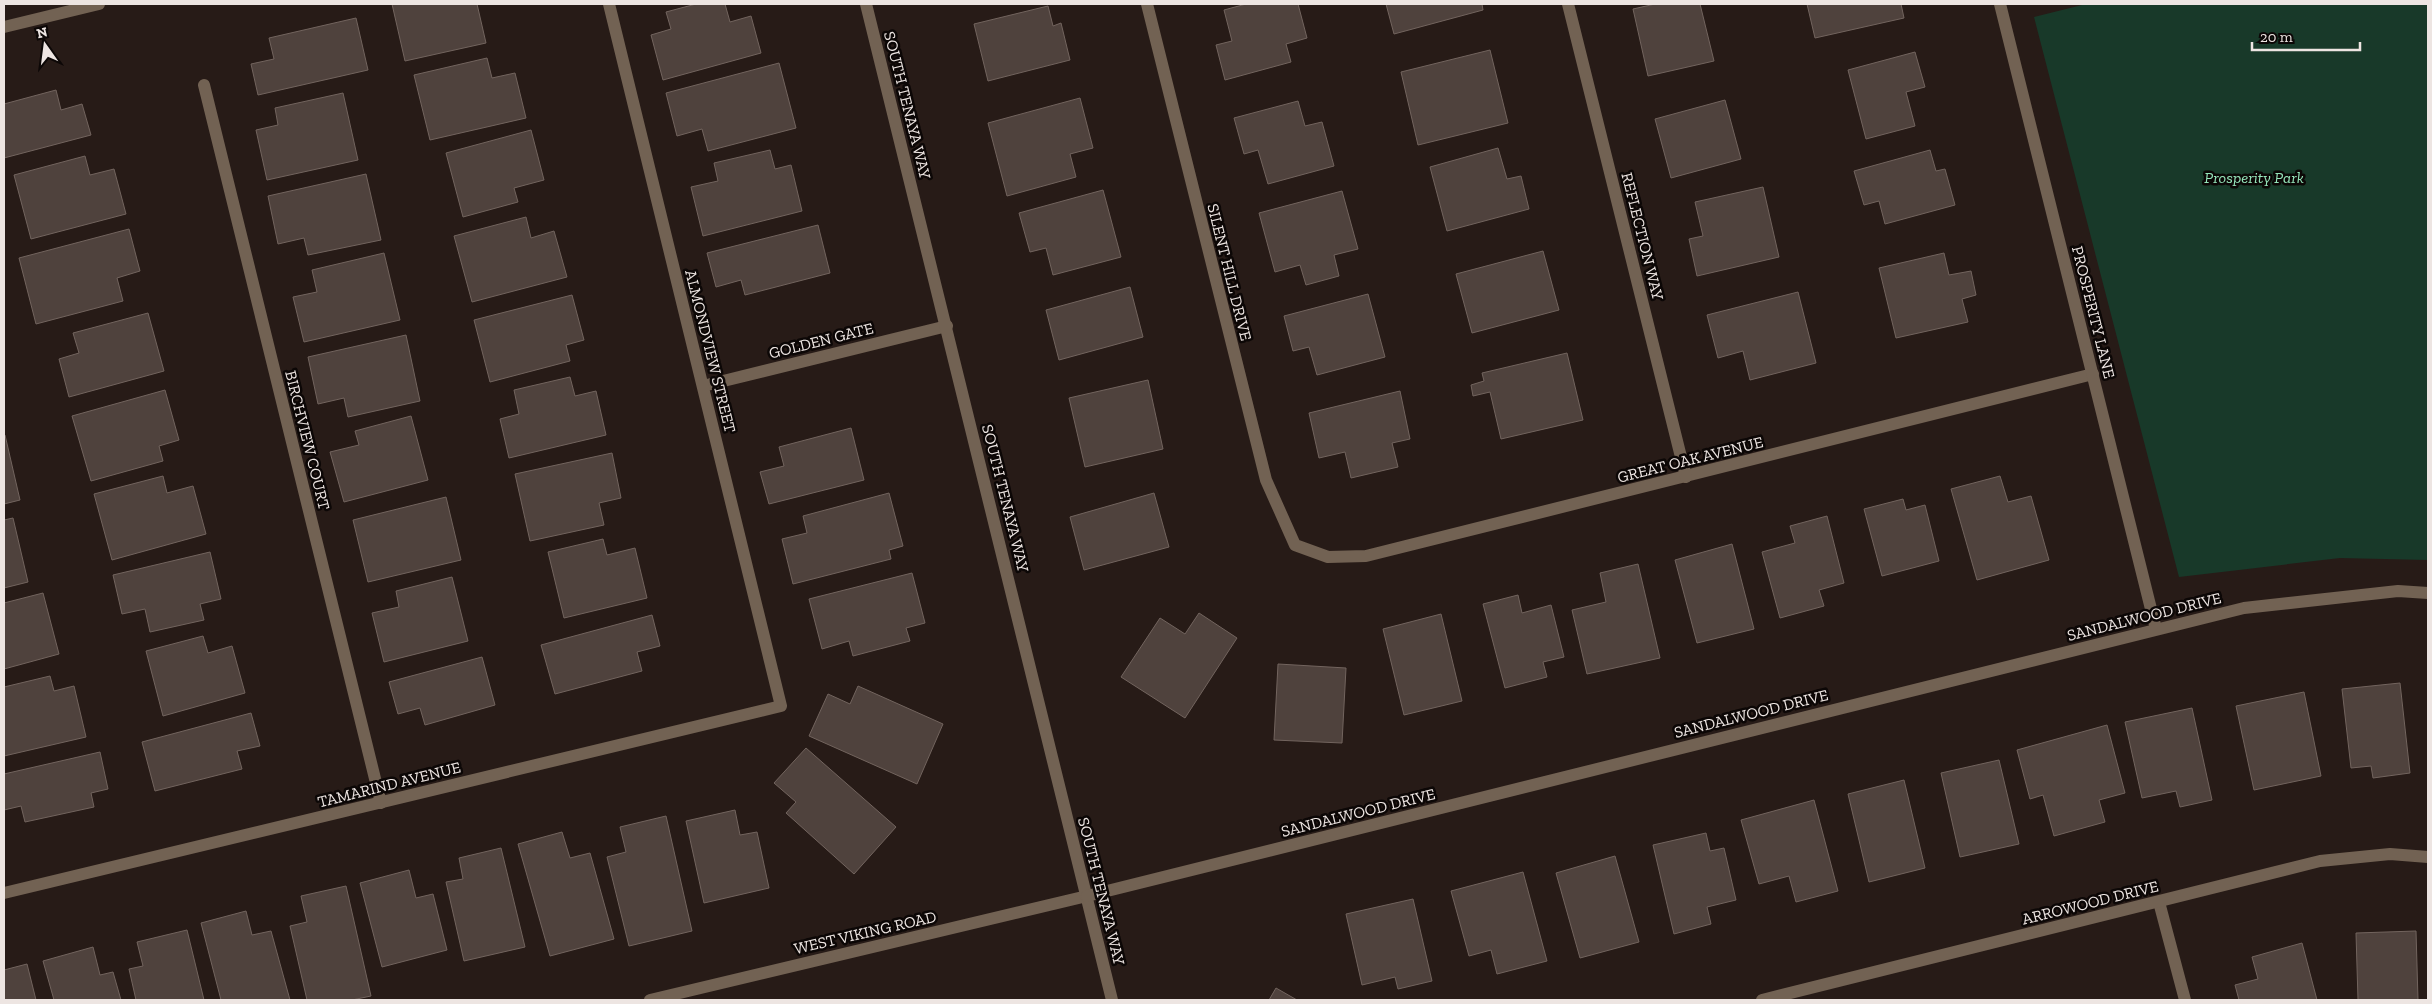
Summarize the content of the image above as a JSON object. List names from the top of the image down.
{
  "streets": {
    "street": [
      "SOUTH TENAYA WAY",
      "REFLECTION WAY",
      "SILENT HILL DRIVE",
      "PROSPERITY LANE",
      "GOLDEN GATE",
      "ALMONDVIEW STREET",
      "BIRCHVIEW COURT",
      "GREAT OAK AVENUE",
      "SANDALWOOD DRIVE",
      "TAMARIND AVENUE",
      "ARROWOOD DRIVE",
      "WEST VIKING ROAD"
    ]
  },
  "crossings": [
    ["SOUTH TENAYA WAY", "GOLDEN GATE"],
    ["SOUTH TENAYA WAY", "SANDALWOOD DRIVE"],
    ["SOUTH TENAYA WAY", "WEST VIKING ROAD"],
    ["REFLECTION WAY", "GREAT OAK AVENUE"],
    ["SILENT HILL DRIVE", "GREAT OAK AVENUE"],
    ["PROSPERITY LANE", "GREAT OAK AVENUE"],
    ["PROSPERITY LANE", "SANDALWOOD DRIVE"],
    ["GOLDEN GATE", "ALMONDVIEW STREET"],
    ["ALMONDVIEW STREET", "TAMARIND AVENUE"],
    ["BIRCHVIEW COURT", "TAMARIND AVENUE"],
    ["SANDALWOOD DRIVE", "WEST VIKING ROAD"]
  ],
  "parks": ["Prosperity Park"],
  "scale_bar": "20 m",
  "north": "top"
}
